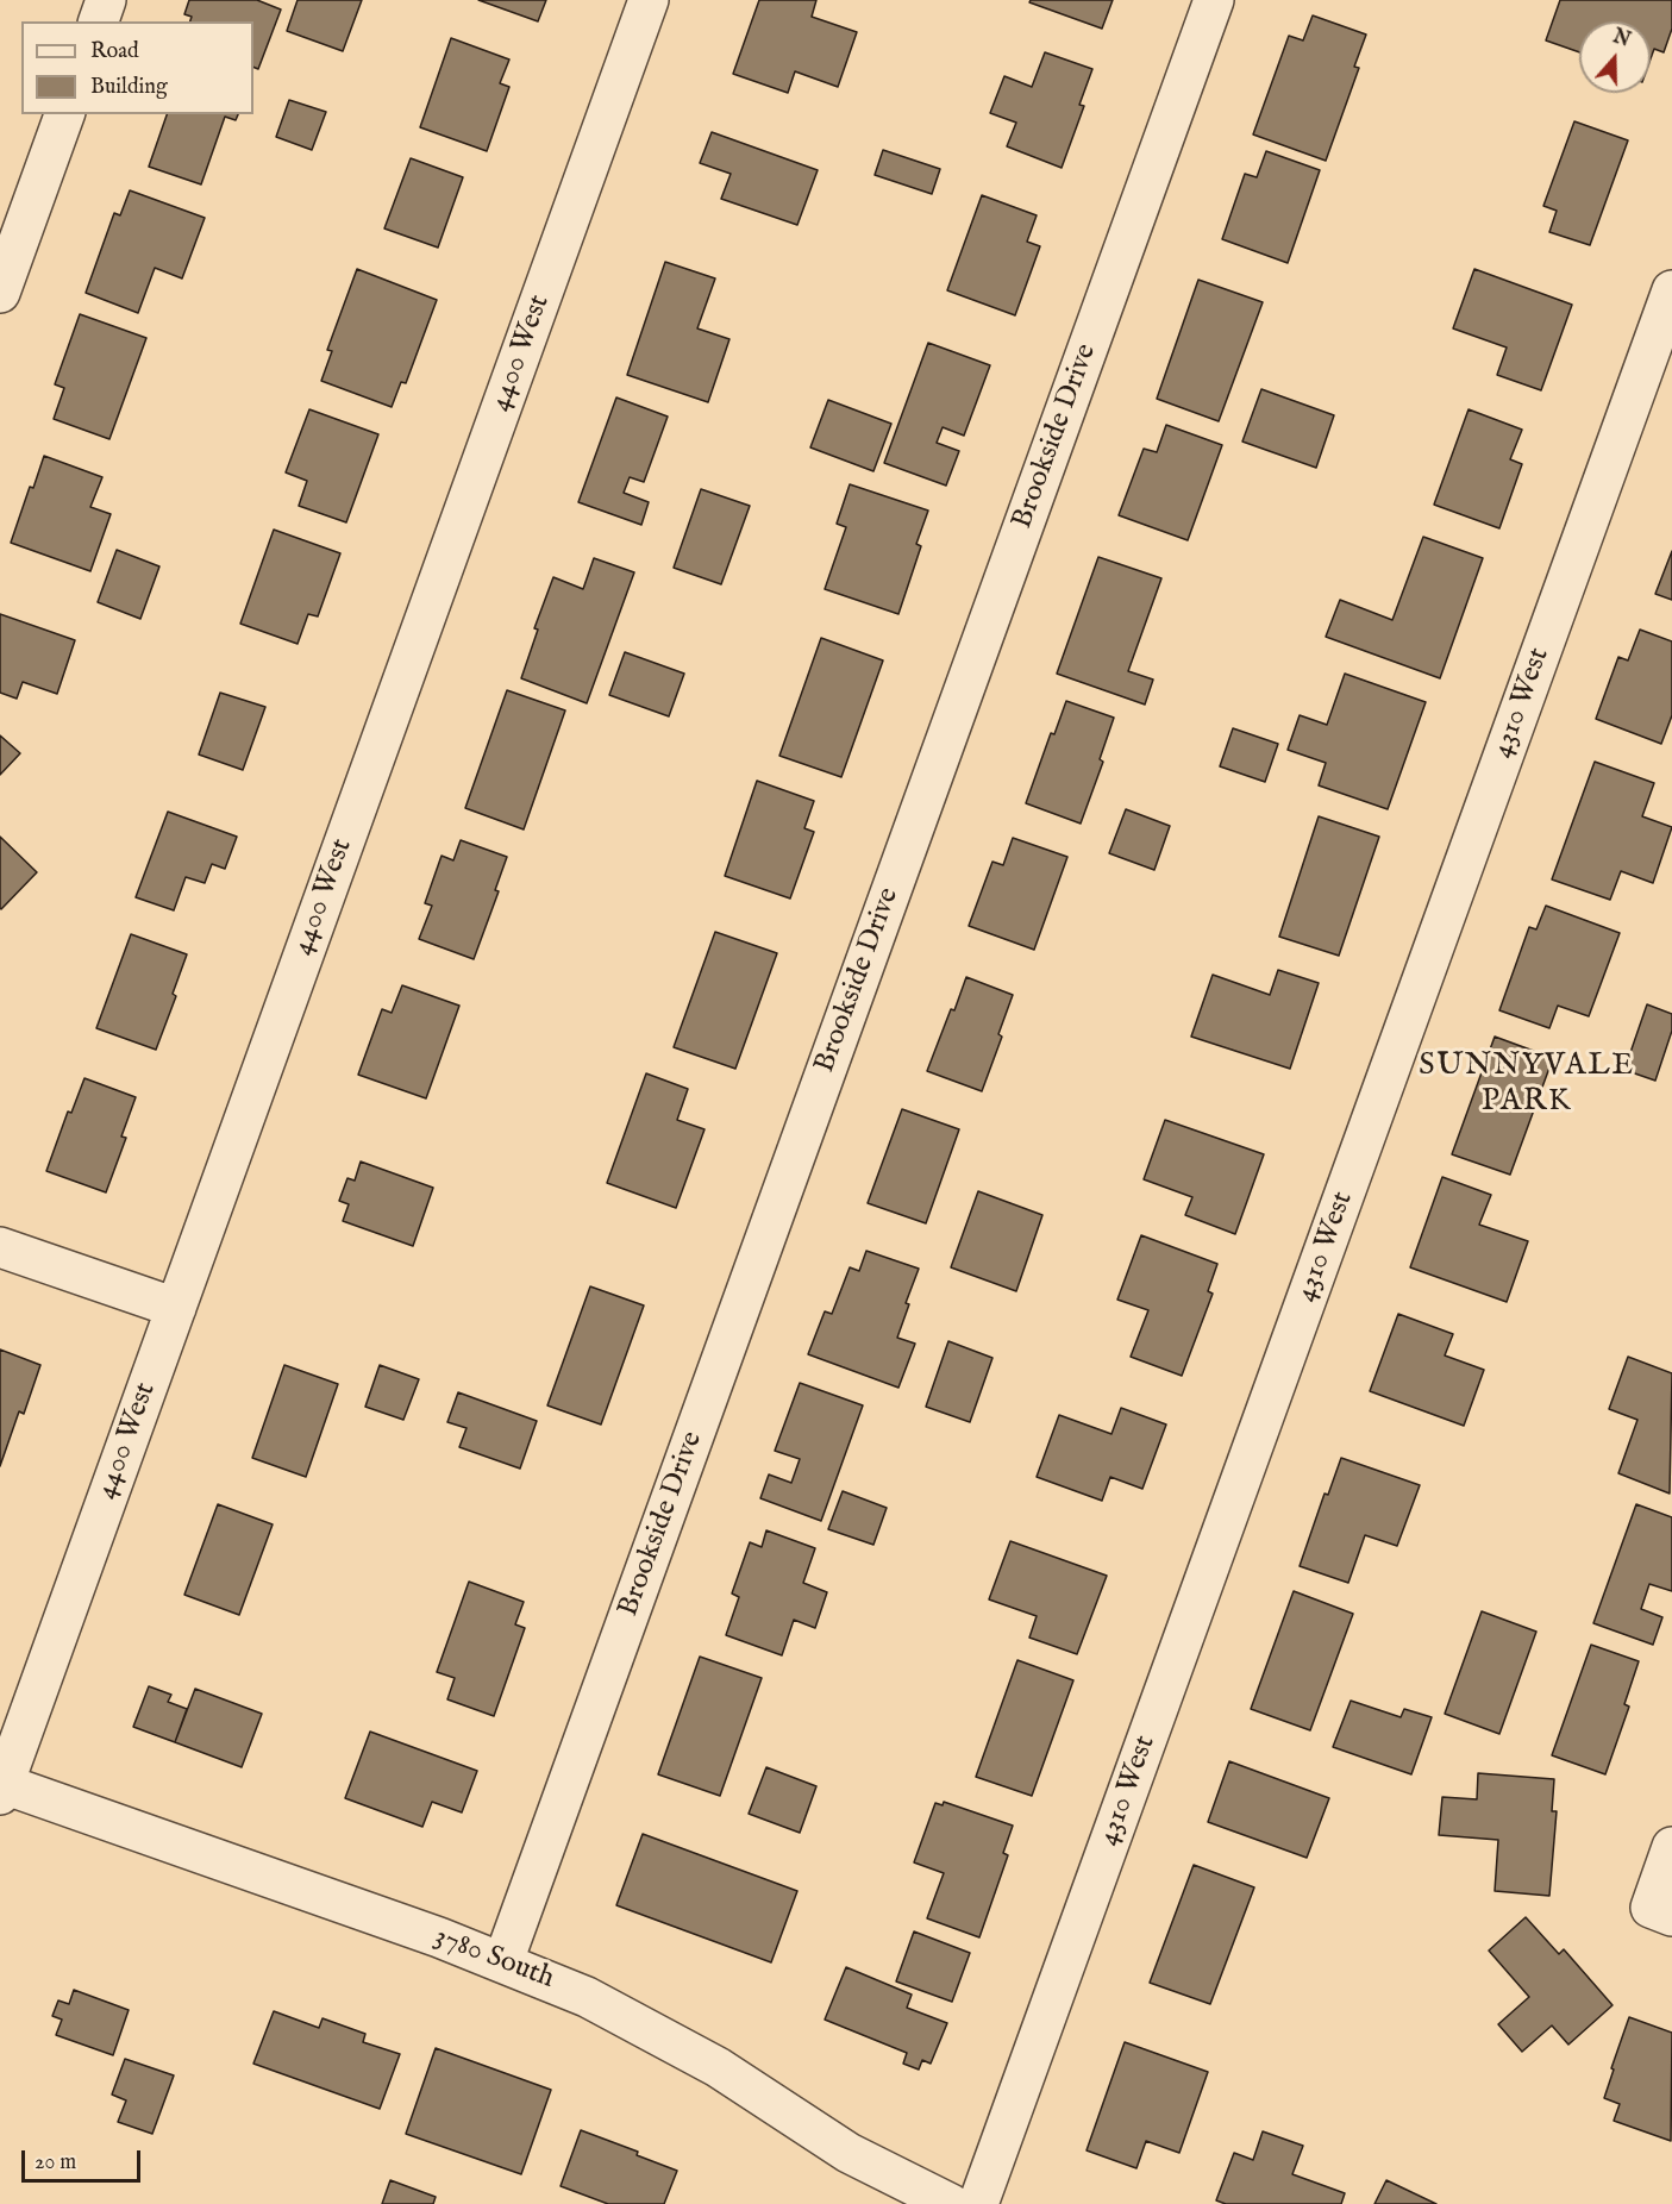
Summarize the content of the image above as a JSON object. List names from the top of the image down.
{
  "streets": {
    "street": [
      "4400 West",
      "Brookside Drive",
      "4310 West",
      "3780 South"
    ]
  },
  "crossings": [
    ["4400 West", "3780 South"],
    ["Brookside Drive", "3780 South"]
  ],
  "districts": ["SUNNYVALE PARK"],
  "legend": ["Road", "Building"],
  "scale_bar": "20 m",
  "north": "top"
}
